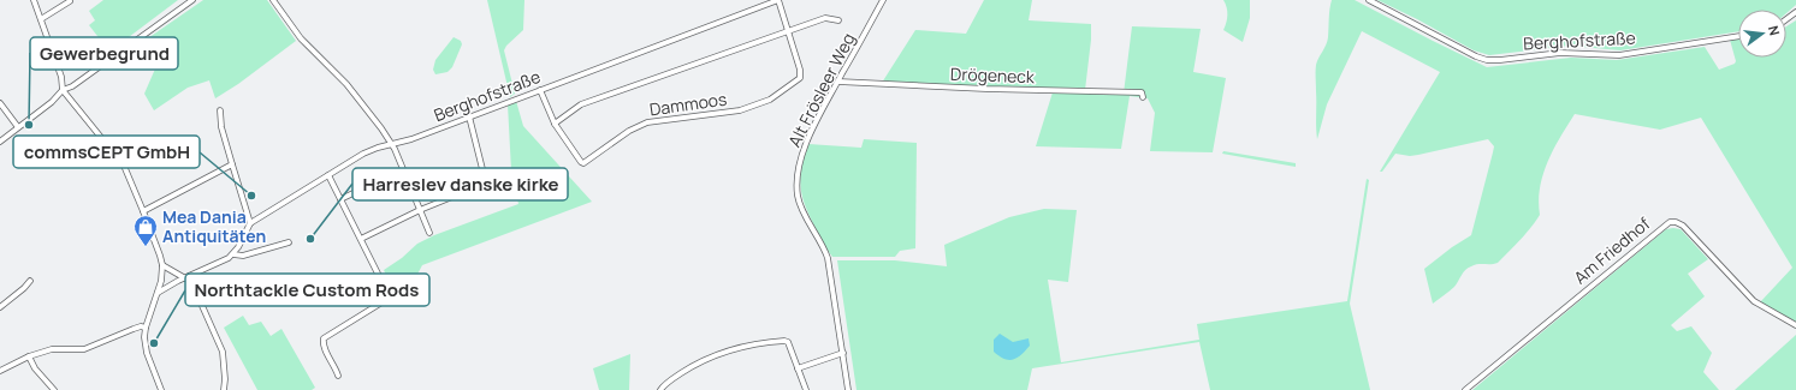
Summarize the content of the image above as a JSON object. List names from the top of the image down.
{
  "streets": {
    "street": [
      "Berghofstraße",
      "Drögeneck",
      "Alt Frösleer Weg",
      "Dammoos",
      "Am Friedhof"
    ]
  },
  "crossings": [
    ["Berghofstraße", "Dammoos"],
    ["Drögeneck", "Alt Frösleer Weg"]
  ],
  "places": {
    "other": [
      "Gewerbegrund",
      "commsCEPT GmbH",
      "Harreslev danske kirke",
      "Northtackle Custom Rods"
    ],
    "shop": ["Mea Dania Antiquitäten"]
  },
  "north": "right"
}
